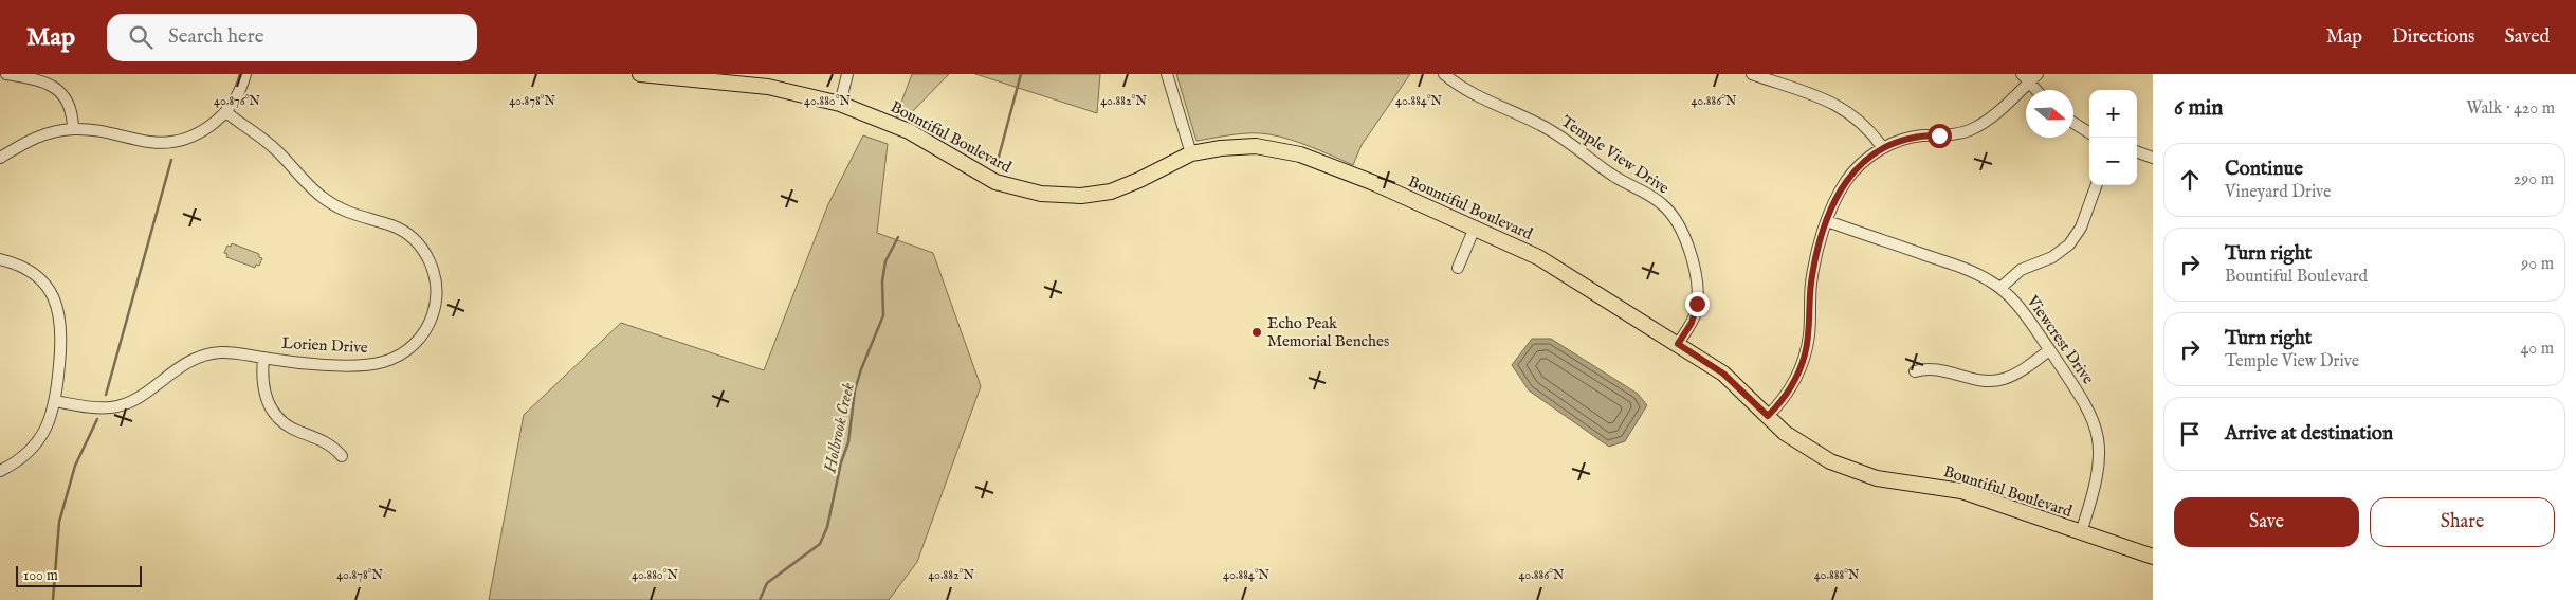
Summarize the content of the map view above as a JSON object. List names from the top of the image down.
{
  "streets": {
    "main road": ["Bountiful Boulevard"],
    "street": ["Temple View Drive", "Viewcrest Drive", "Lorien Drive"]
  },
  "crossings": [
    ["Bountiful Boulevard", "Temple View Drive"],
    ["Bountiful Boulevard", "Viewcrest Drive"]
  ],
  "water": ["Holbrook Creek"],
  "places": ["Echo Peak Memorial Benches"],
  "scale_bar": "100 m",
  "north": "right",
  "page": {
    "header": "Map",
    "search": "Search here",
    "nav": ["Map", "Directions", "Saved"],
    "heading": ["6 min", "Walk · 420 m"],
    "map_buttons": ["+", "−"],
    "list": [
      ["Continue", "Vineyard Drive", "290 m"],
      ["Turn right", "Bountiful Boulevard", "90 m"],
      ["Turn right", "Temple View Drive", "40 m"],
      "Arrive at destination"
    ],
    "buttons": ["Save", "Share"],
    "scale": "100 m"
  },
  "coordinates": [
    "40.876°N",
    "40.878°N",
    "40.880°N",
    "40.882°N",
    "40.884°N",
    "40.886°N",
    "40.888°N"
  ]
}
